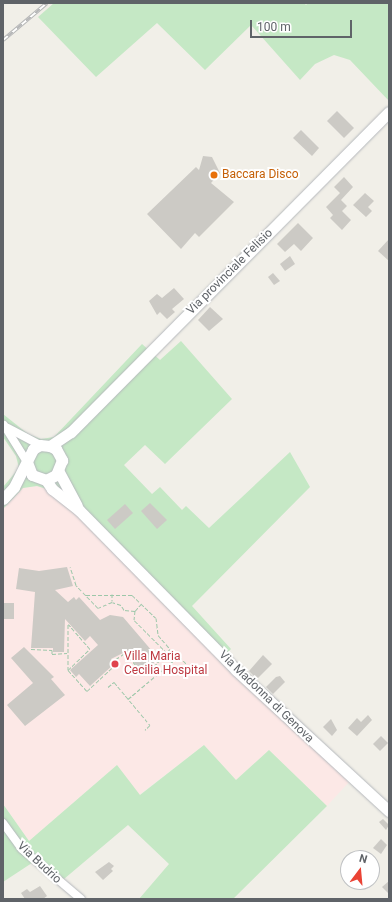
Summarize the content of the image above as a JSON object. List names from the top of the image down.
{
  "streets": {
    "main road": ["Via provinciale Felisio", "Via Madonna di Genova"],
    "street": ["Via Budrio"]
  },
  "places": ["Baccara Disco", "Villa Maria Cecilia Hospital"],
  "scale_bar": "100 m",
  "north": "top"
}
